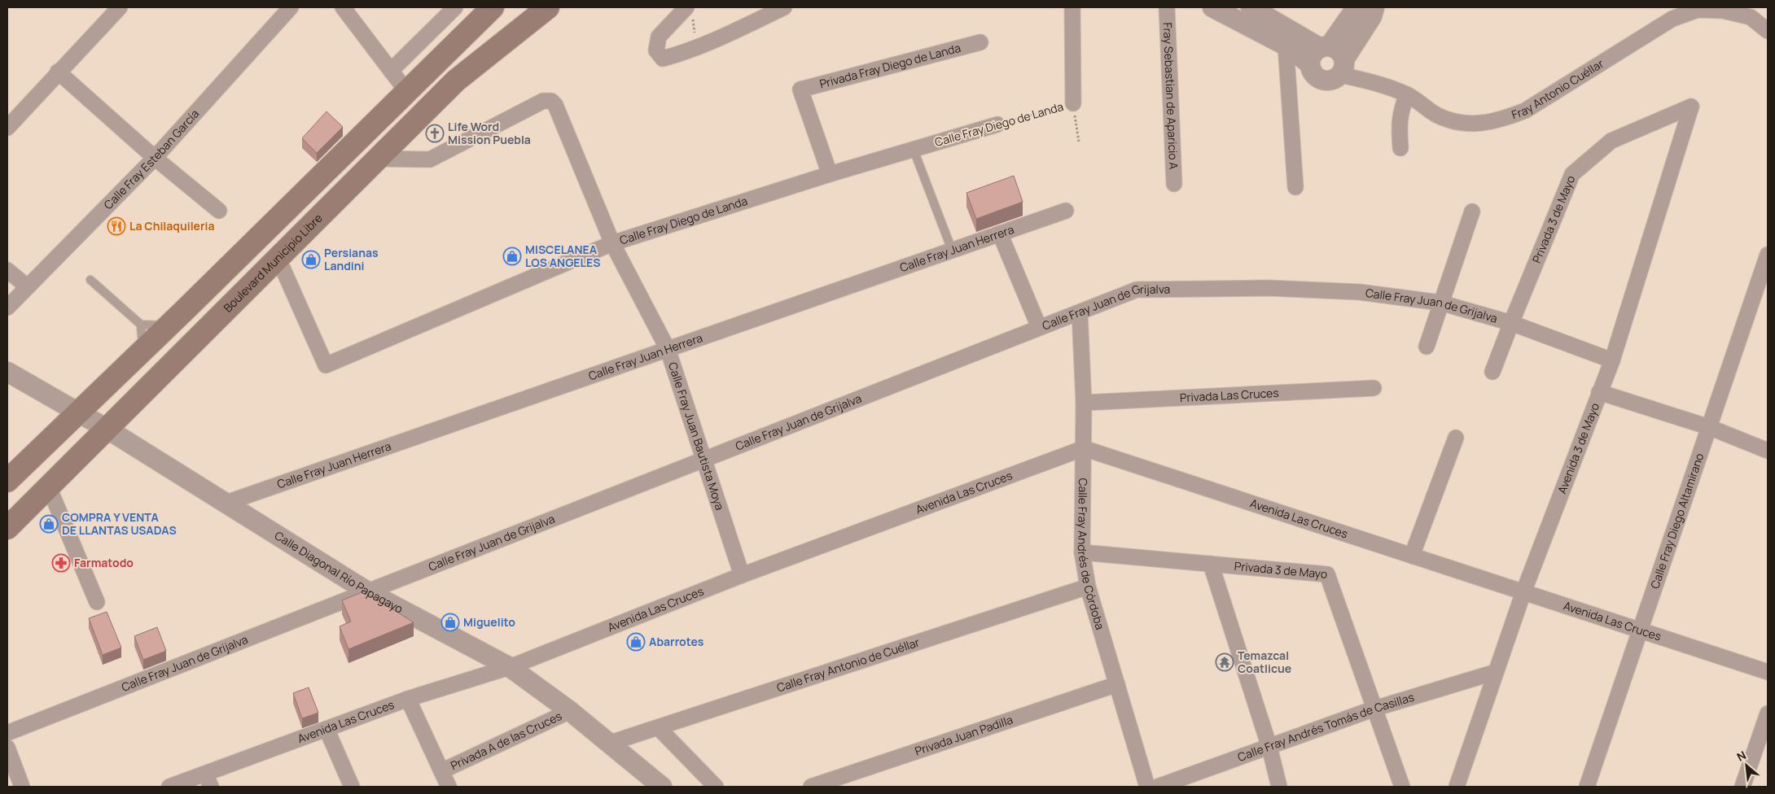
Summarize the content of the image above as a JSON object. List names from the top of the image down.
{
  "streets": {
    "main road": ["Boulevard Municipio Libre"],
    "street": [
      "Privada Fray Diego de Landa",
      "Fray Antonio Cuéllar",
      "Fray Sebastian de Aparicio A",
      "Calle Fray Diego de Landa",
      "Calle Fray Esteban García",
      "Privada 3 de Mayo",
      "Calle Fray Juan Herrera",
      "Calle Fray Juan de Grijalva",
      "Privada Las Cruces",
      "Calle Fray Juan Bautista Moya",
      "Avenida 3 de Mayo",
      "Avenida Las Cruces",
      "Calle Fray Diego Altamirano",
      "Calle Fray Andrés de Córdoba",
      "Calle Diagonal Río Papagayo",
      "Calle Fray Antonio de Cuéllar",
      "Calle Fray Andrés Tomás de Casillas",
      "Privada Juan Padilla",
      "Privada A de las Cruces"
    ]
  },
  "crossings": [
    ["Privada Fray Diego de Landa", "Calle Fray Diego de Landa"],
    ["Calle Fray Diego de Landa", "Boulevard Municipio Libre"],
    ["Calle Fray Diego de Landa", "Calle Fray Juan Bautista Moya"],
    ["Privada 3 de Mayo", "Calle Fray Juan de Grijalva"],
    ["Privada 3 de Mayo", "Avenida 3 de Mayo"],
    ["Privada 3 de Mayo", "Calle Fray Andrés de Córdoba"],
    ["Privada 3 de Mayo", "Calle Fray Andrés Tomás de Casillas"],
    ["Calle Fray Juan Herrera", "Calle Fray Juan Bautista Moya"],
    ["Calle Fray Juan Herrera", "Calle Diagonal Río Papagayo"],
    ["Boulevard Municipio Libre", "Calle Fray Juan Bautista Moya"],
    ["Boulevard Municipio Libre", "Calle Diagonal Río Papagayo"],
    ["Calle Fray Juan de Grijalva", "Calle Fray Juan Bautista Moya"],
    ["Calle Fray Juan de Grijalva", "Avenida 3 de Mayo"],
    ["Calle Fray Juan de Grijalva", "Calle Fray Andrés de Córdoba"],
    ["Calle Fray Juan de Grijalva", "Calle Diagonal Río Papagayo"],
    ["Privada Las Cruces", "Calle Fray Andrés de Córdoba"],
    ["Calle Fray Juan Bautista Moya", "Avenida Las Cruces"],
    ["Avenida 3 de Mayo", "Avenida Las Cruces"],
    ["Avenida 3 de Mayo", "Calle Fray Andrés Tomás de Casillas"],
    ["Avenida Las Cruces", "Calle Fray Diego Altamirano"],
    ["Avenida Las Cruces", "Calle Fray Andrés de Córdoba"],
    ["Avenida Las Cruces", "Calle Diagonal Río Papagayo"],
    ["Calle Fray Andrés de Córdoba", "Calle Fray Antonio de Cuéllar"],
    ["Calle Fray Andrés de Córdoba", "Privada Juan Padilla"],
    ["Calle Diagonal Río Papagayo", "Calle Fray Antonio de Cuéllar"],
    ["Calle Diagonal Río Papagayo", "Privada A de las Cruces"]
  ],
  "places": {
    "church": ["Life Word Mission Puebla"],
    "restaurant": ["La Chilaquileria"],
    "shop": [
      "MISCELANEA LOS ANGELES",
      "Persianas Landini",
      "COMPRA Y VENTA DE LLANTAS USADAS",
      "Miguelito",
      "Abarrotes"
    ],
    "pharmacy": ["Farmatodo"],
    "temple": ["Temazcal Coatlicue"]
  },
  "north": "top left"
}
